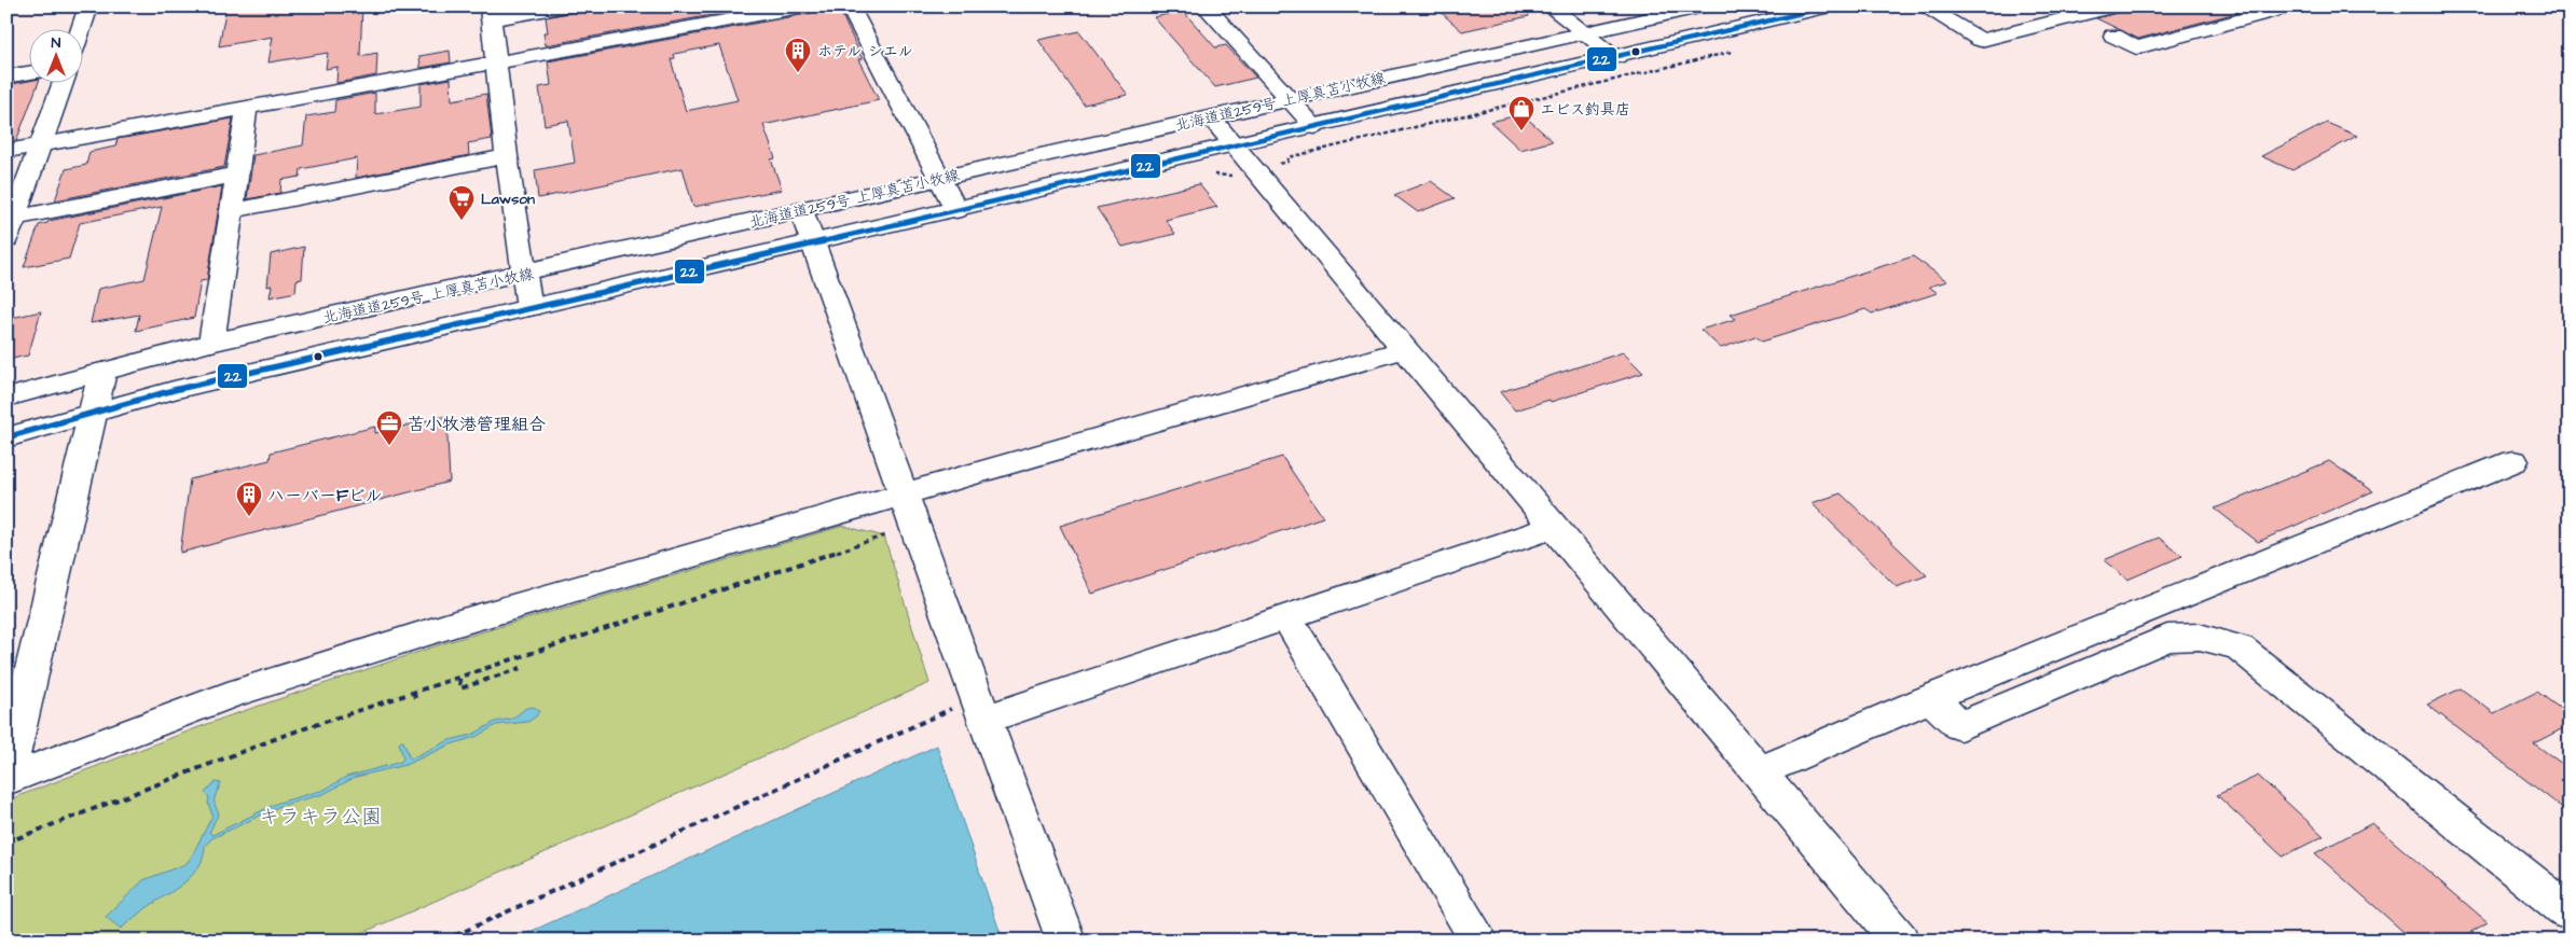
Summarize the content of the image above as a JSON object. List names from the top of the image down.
{
  "streets": {
    "street": ["北海道道259号 上厚真苫小牧線"]
  },
  "parks": ["キラキラ公園"],
  "places": {
    "building": ["ホテル シエル", "ハーバーFビル"],
    "shop": ["エビス釣具店"],
    "supermarket": ["Lawson"],
    "office": ["苫小牧港管理組合"]
  },
  "lines": ["transit line 22"],
  "north": "top"
}
